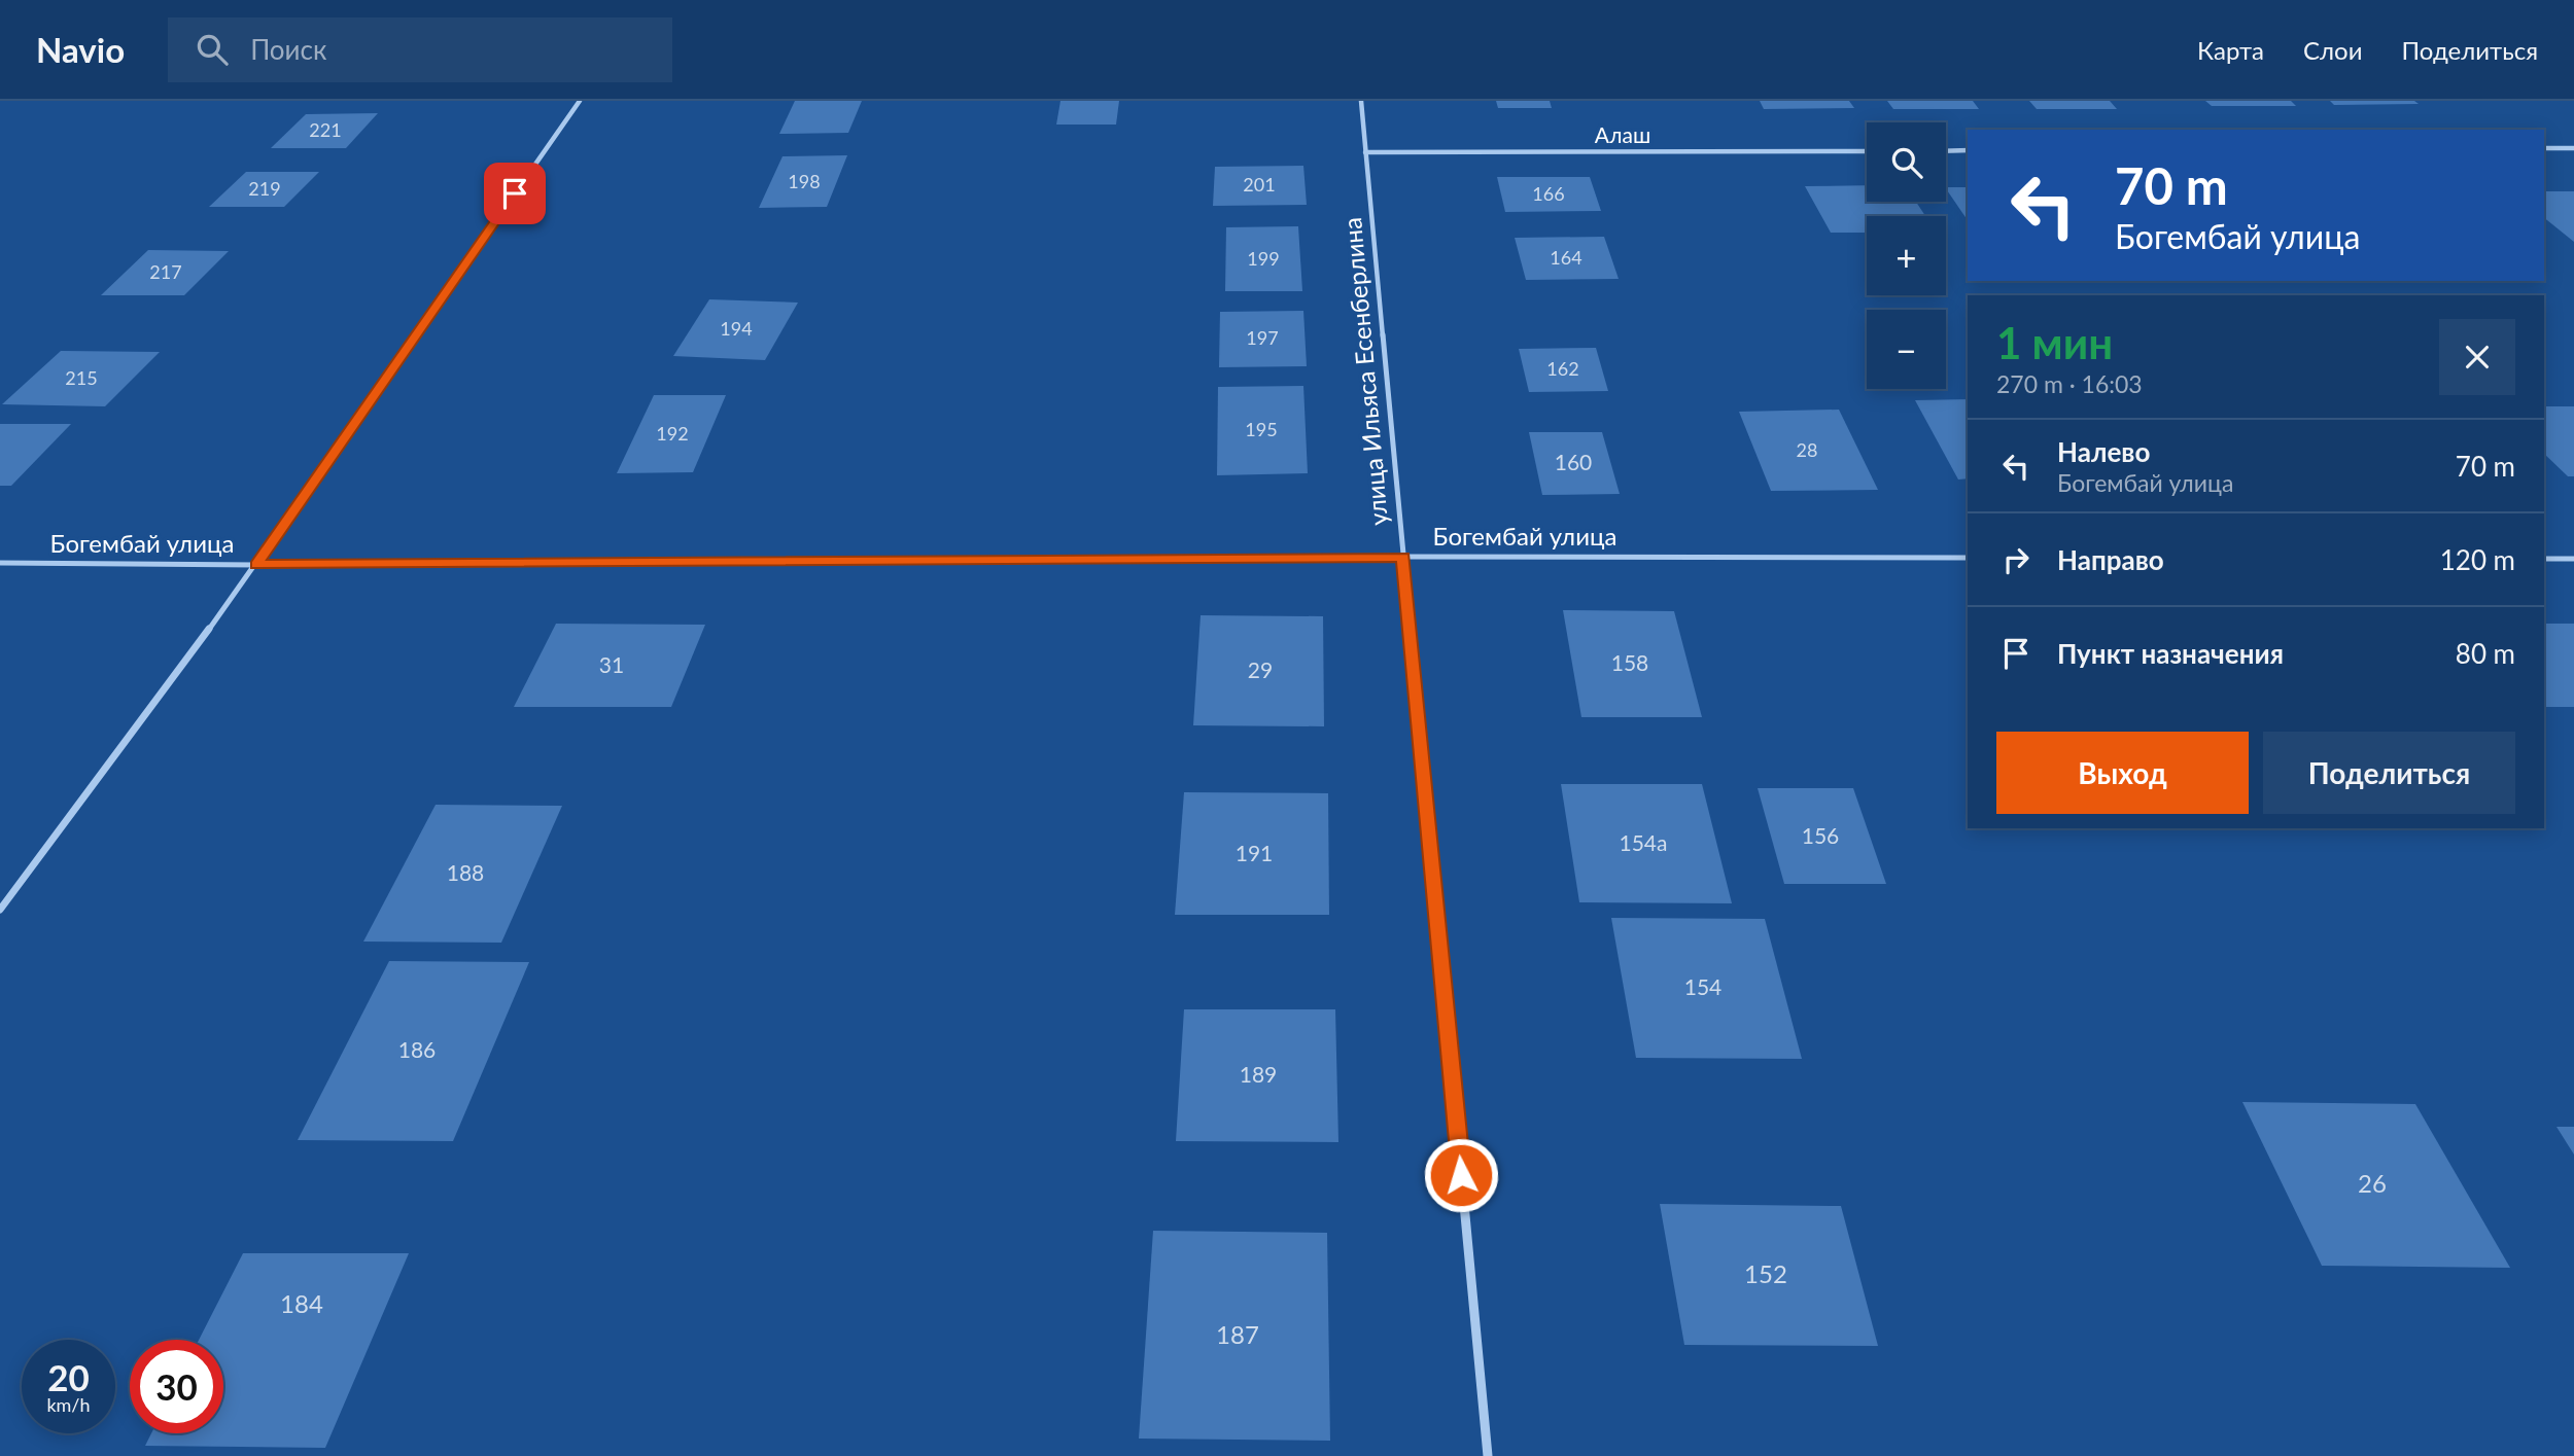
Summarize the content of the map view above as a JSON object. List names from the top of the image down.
{
  "streets": {
    "street": ["Алаш", "улица Ильяса Есенберлина", "Богембай улица"]
  },
  "crossings": [
    ["Алаш", "улица Ильяса Есенберлина"],
    ["улица Ильяса Есенберлина", "Богембай улица"]
  ],
  "house_numbers": [
    "221",
    "198",
    "201",
    "219",
    "166",
    "164",
    "199",
    "217",
    "194",
    "197",
    "162",
    "215",
    "195",
    "192",
    "28",
    "160",
    "158",
    "31",
    "29",
    "156",
    "154а",
    "191",
    "188",
    "154",
    "186",
    "189",
    "26",
    "152",
    "184",
    "187"
  ],
  "page": {
    "header": "Navio",
    "search": "Поиск",
    "nav": ["Карта", "Слои", "Поделиться"],
    "map_buttons": ["+", "−"],
    "turn": ["70 m", "Богембай улица"],
    "heading": ["1 мин", "270 m · 16:03"],
    "list": [
      {
        "name": "Налево",
        "note": "Богембай улица",
        "value": "70 m"
      },
      {
        "name": "Направо",
        "value": "120 m"
      },
      {
        "name": "Пункт назначения",
        "value": "80 m"
      }
    ],
    "buttons": ["Выход", "Поделиться"],
    "speed": "20 km/h",
    "limit": "30"
  }
}
